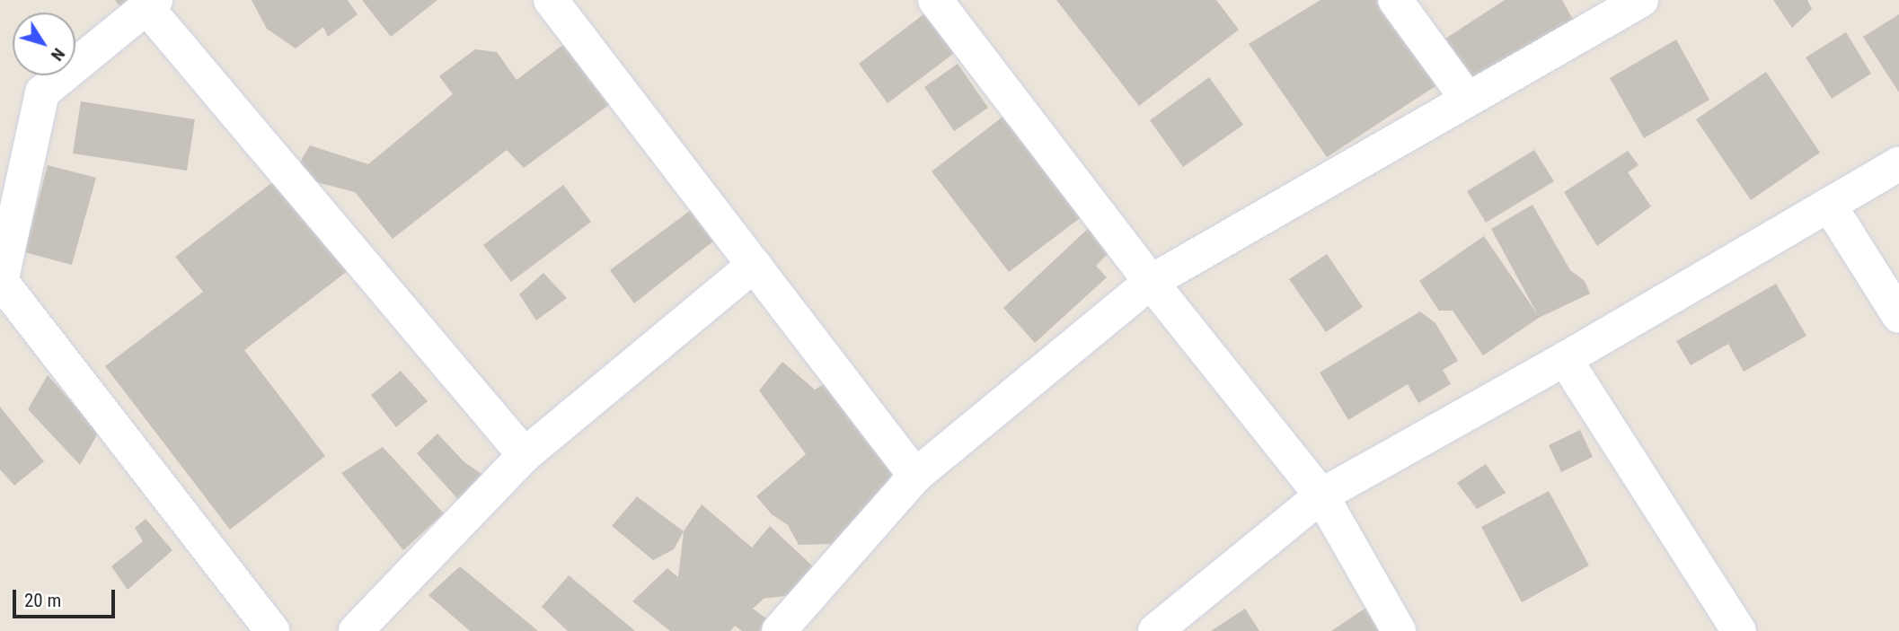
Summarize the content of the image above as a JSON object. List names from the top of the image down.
{
  "scale_bar": "20 m",
  "north": "bottom right"
}
